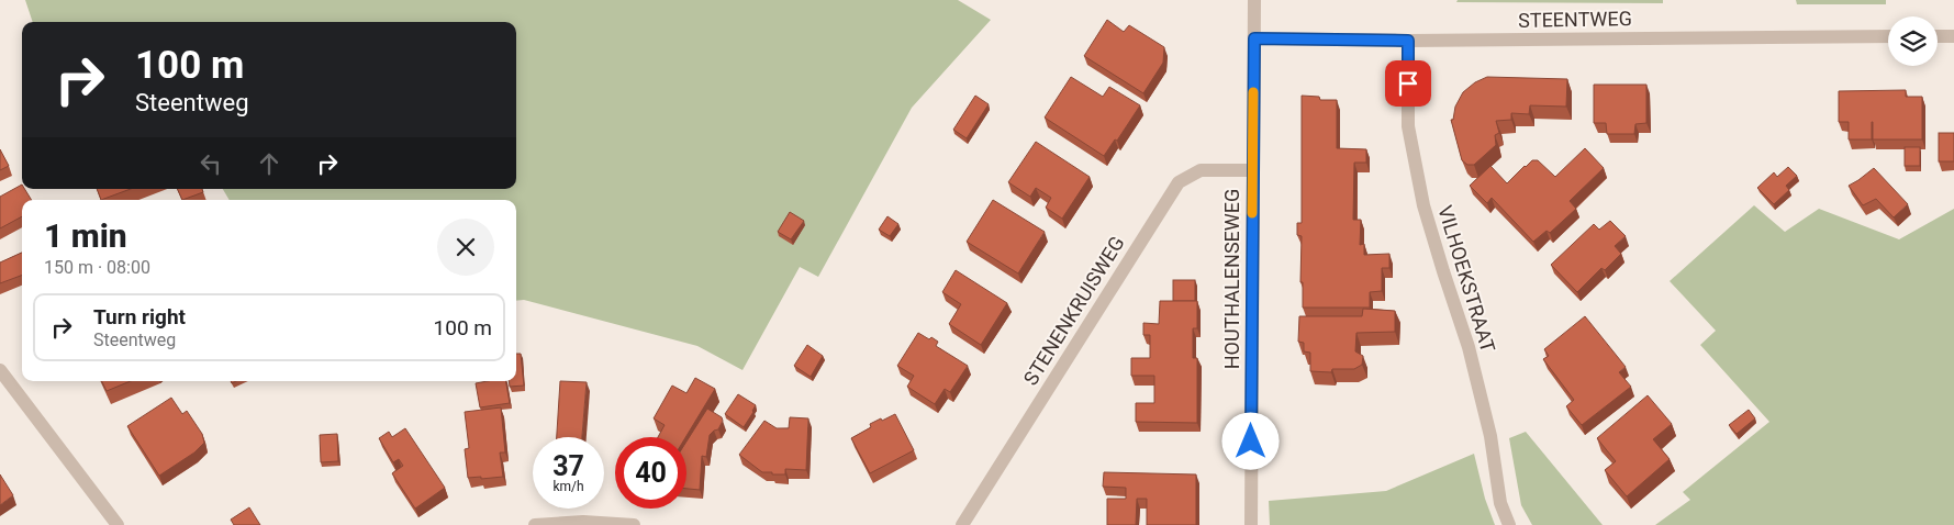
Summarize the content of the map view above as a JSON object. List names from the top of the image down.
{
  "streets": {
    "street": [
      "STEENTWEG",
      "HOUTHALENSEWEG",
      "VILHOEKSTRAAT",
      "STENENKRUISWEG"
    ]
  },
  "crossings": [
    ["STEENTWEG", "HOUTHALENSEWEG"],
    ["STEENTWEG", "VILHOEKSTRAAT"],
    ["HOUTHALENSEWEG", "STENENKRUISWEG"]
  ],
  "page": {
    "turn": ["100 m", "Steentweg"],
    "heading": ["1 min", "150 m · 08:00"],
    "list": [
      {
        "name": "Turn right",
        "note": "Steentweg",
        "value": "100 m"
      }
    ],
    "speed": "37 km/h",
    "limit": "40"
  }
}
